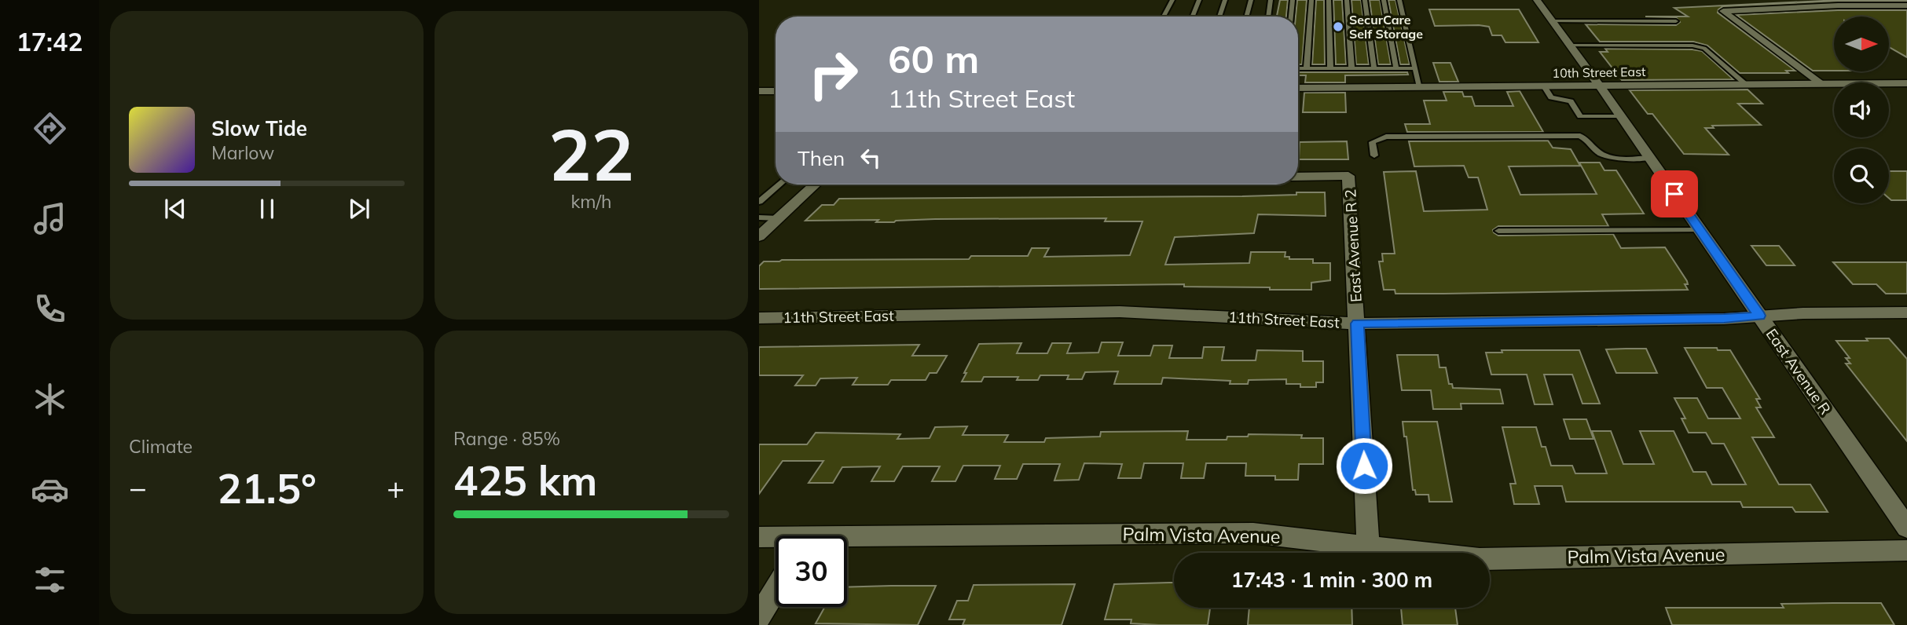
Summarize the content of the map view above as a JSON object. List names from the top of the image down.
{
  "streets": {
    "street": [
      "10th Street East",
      "East Avenue R 2",
      "11th Street East",
      "East Avenue R",
      "Palm Vista Avenue"
    ]
  },
  "crossings": [
    ["10th Street East", "East Avenue R"],
    ["East Avenue R 2", "11th Street East"],
    ["East Avenue R 2", "Palm Vista Avenue"],
    ["11th Street East", "East Avenue R"]
  ],
  "places": ["SecurCare Self Storage"],
  "north": "right",
  "page": {
    "tabs": "17:42",
    "tile": [
      ["22", "km/h"],
      "Climate",
      ["Range · 85%", "425 km"]
    ],
    "turn": ["60 m", "11th Street East"],
    "song": ["Slow Tide", "Marlow"],
    "then": "Then",
    "heat": ["−", "21.5°", "+"],
    "limit": "30",
    "trip": "17:43 · 1 min · 300 m"
  }
}
